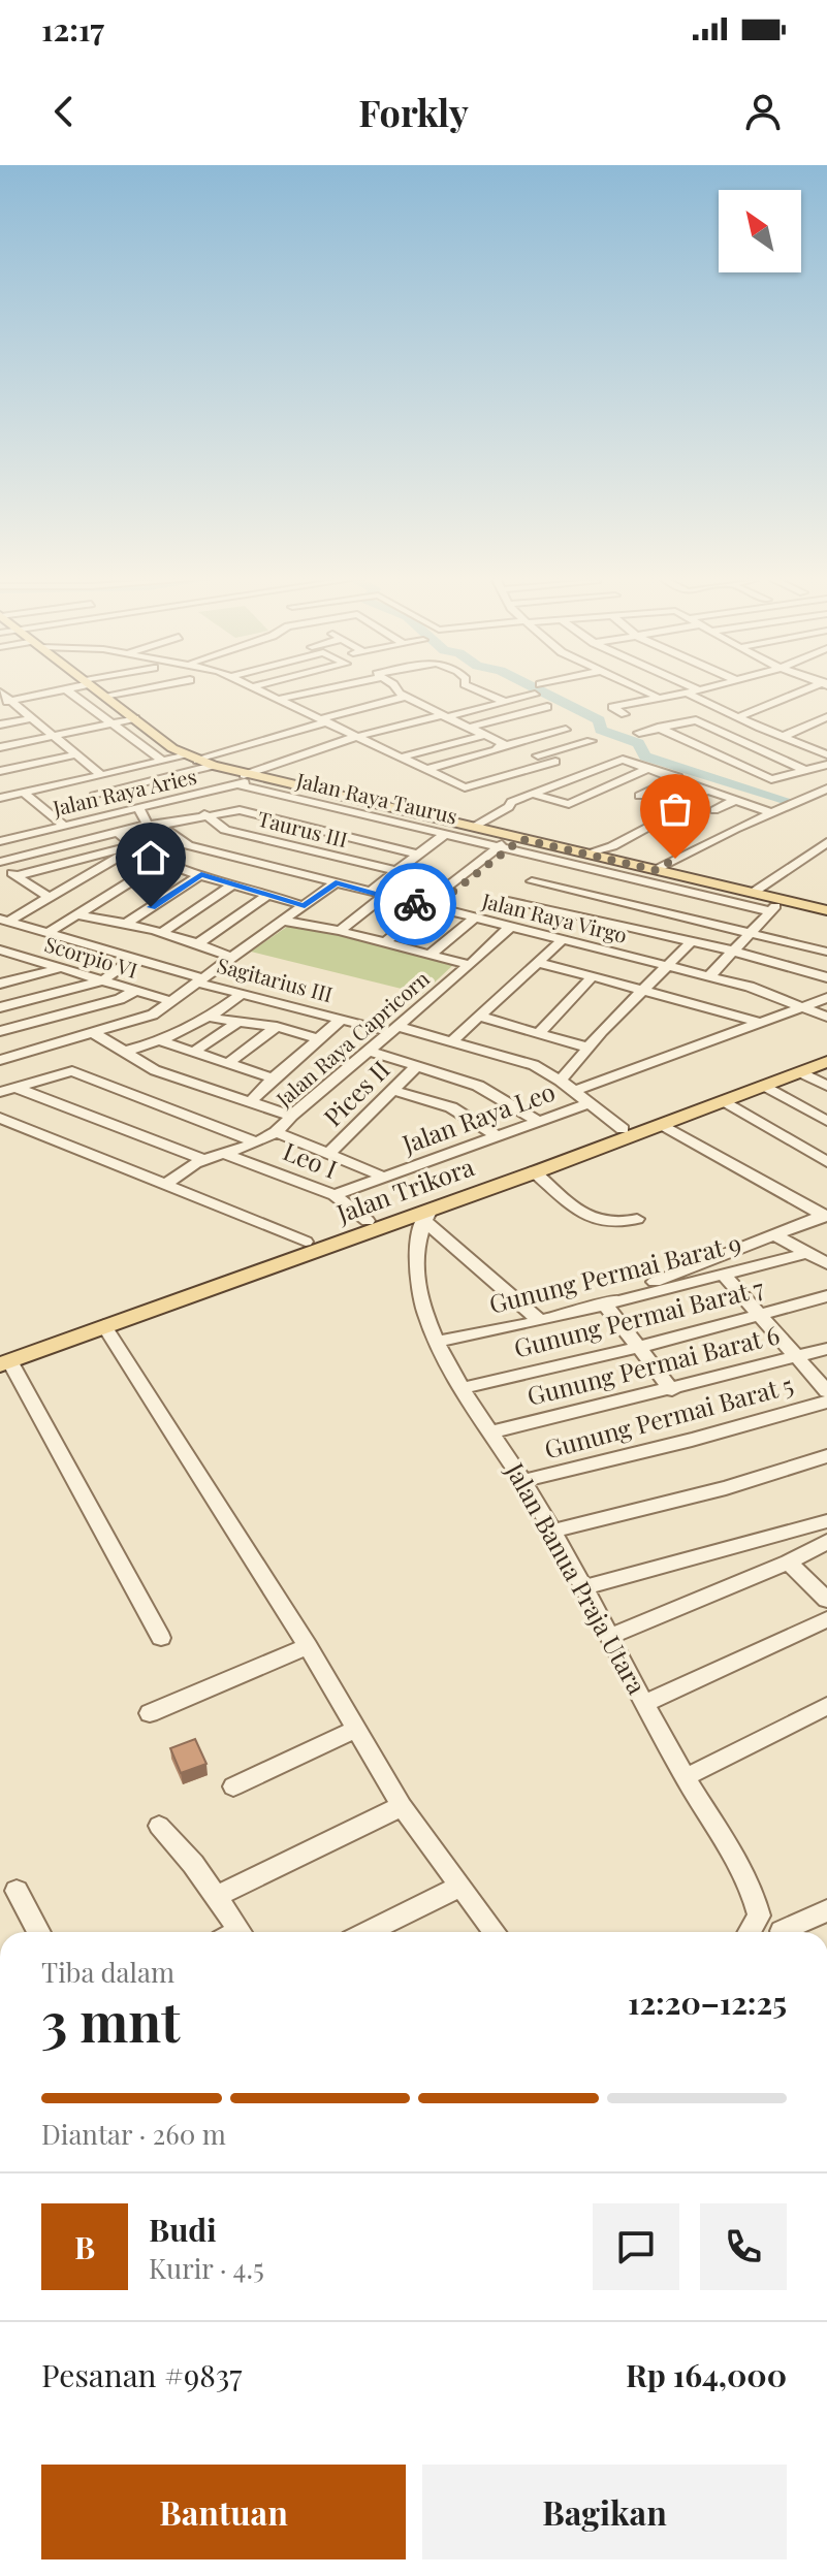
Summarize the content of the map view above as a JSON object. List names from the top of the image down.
{
  "streets": {
    "main road": ["Jalan Trikora"],
    "street": [
      "Jalan Raya Aries",
      "Jalan Raya Taurus",
      "Taurus III",
      "Jalan Raya Virgo",
      "Scorpio VI",
      "Sagitarius III",
      "Jalan Raya Capricorn",
      "Pices II",
      "Jalan Raya Leo",
      "Leo I",
      "Gunung Permai Barat 9",
      "Gunung Permai Barat 7",
      "Gunung Permai Barat 6",
      "Gunung Permai Barat 5",
      "Jalan Banua Praja Utara"
    ]
  },
  "crossings": [
    ["Jalan Raya Aries", "Jalan Raya Taurus"],
    ["Jalan Raya Aries", "Jalan Raya Virgo"],
    ["Jalan Raya Virgo", "Jalan Raya Capricorn"],
    ["Sagitarius III", "Jalan Raya Capricorn"],
    ["Sagitarius III", "Jalan Raya Leo"],
    ["Sagitarius III", "Jalan Trikora"],
    ["Jalan Raya Capricorn", "Leo I"],
    ["Jalan Raya Leo", "Leo I"],
    ["Leo I", "Jalan Trikora"],
    ["Jalan Trikora", "Jalan Banua Praja Utara"],
    ["Gunung Permai Barat 9", "Jalan Banua Praja Utara"],
    ["Gunung Permai Barat 7", "Jalan Banua Praja Utara"],
    ["Gunung Permai Barat 6", "Jalan Banua Praja Utara"],
    ["Gunung Permai Barat 5", "Jalan Banua Praja Utara"]
  ],
  "north": "top left",
  "page": {
    "status": "12:17",
    "header": "Forkly",
    "heading": ["3 mnt", "Tiba dalam", "12:20–12:25"],
    "panel": [
      "Budi",
      "Kurir · 4.5",
      "Pesanan #9837",
      "Rp 164,000"
    ],
    "bar": "Diantar · 260 m",
    "round": "B",
    "buttons": ["Bantuan", "Bagikan"]
  }
}
